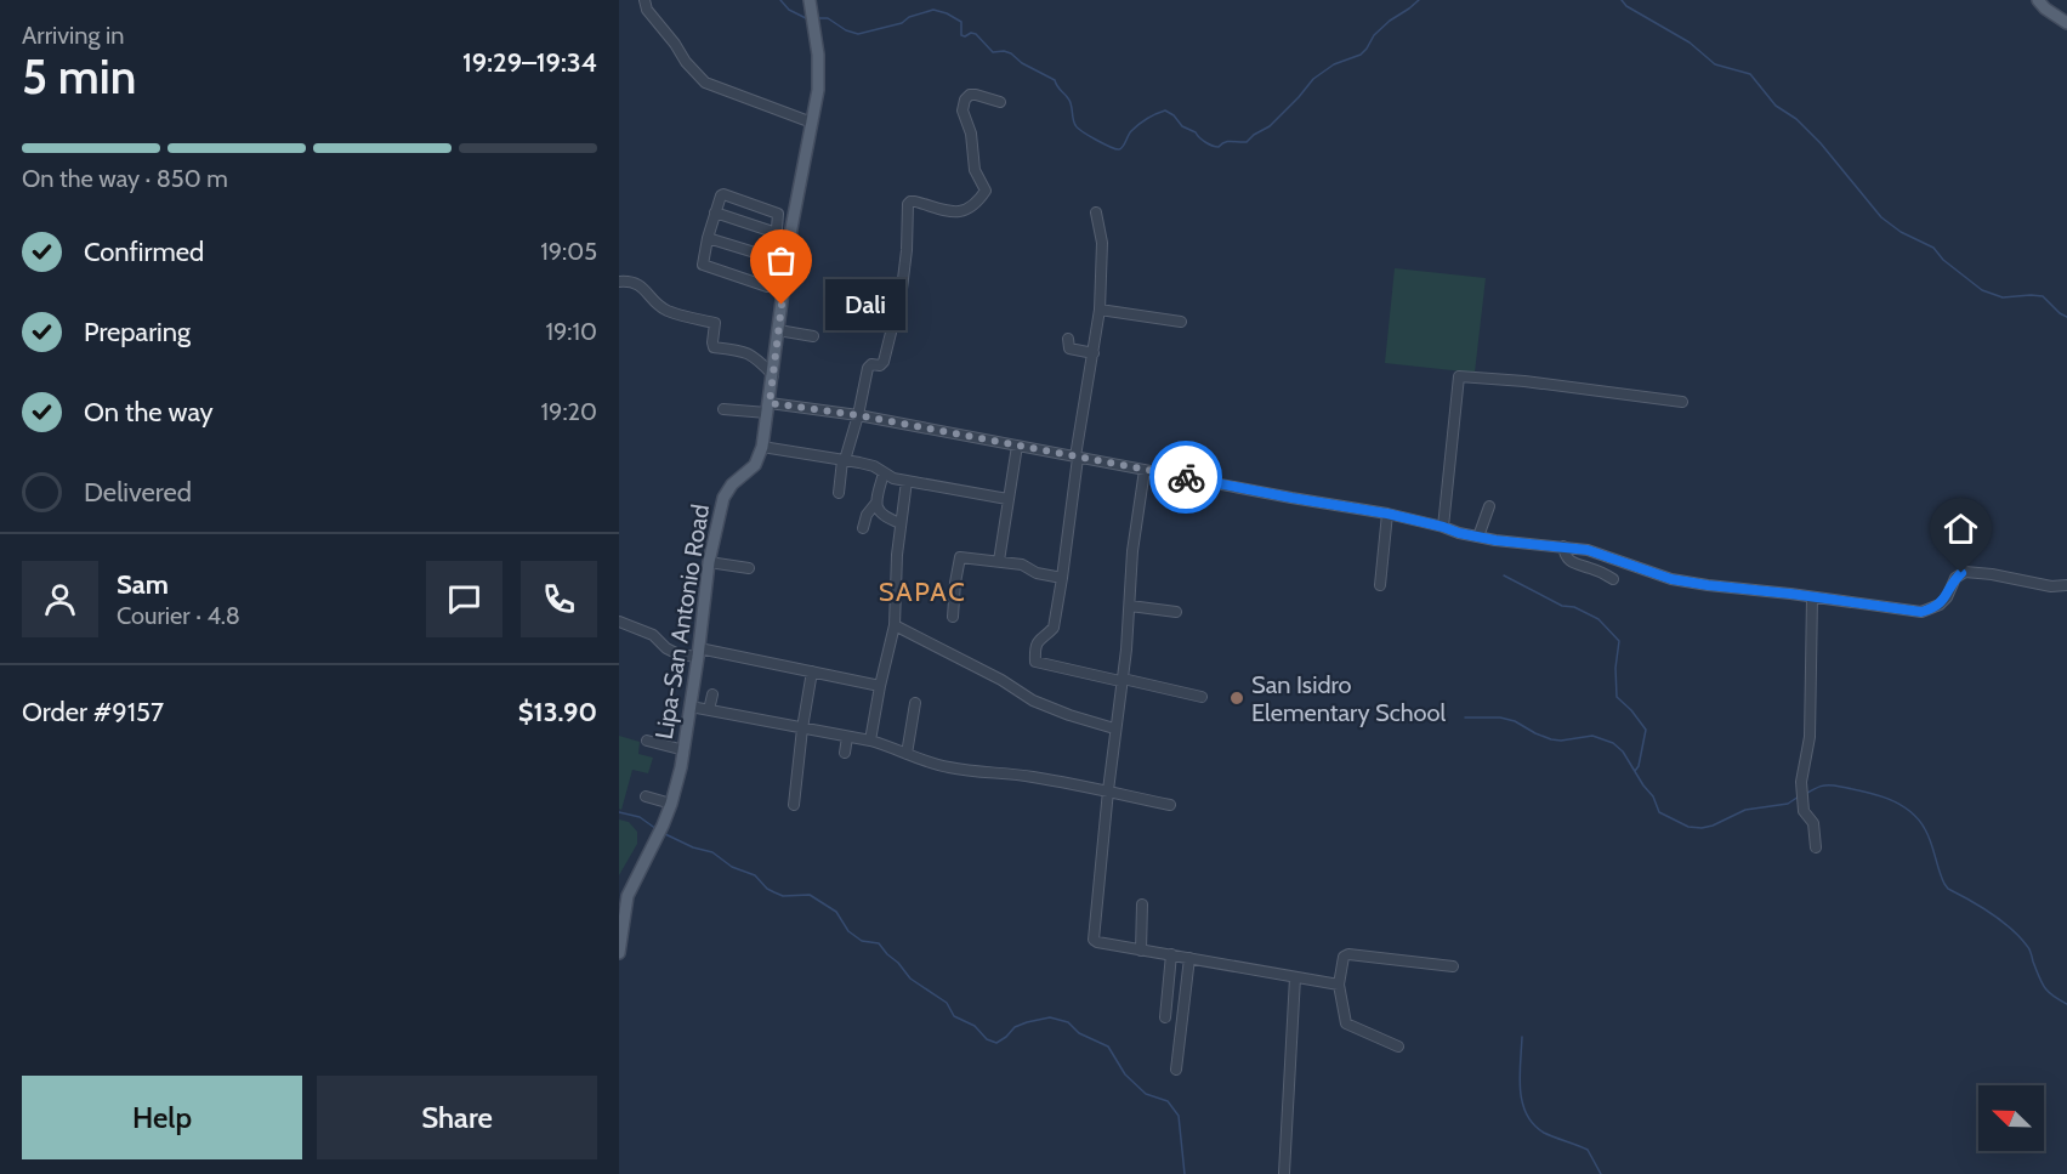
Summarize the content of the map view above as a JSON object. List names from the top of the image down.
{
  "streets": {
    "main road": ["Lipa-San Antonio Road"]
  },
  "districts": ["SAPAC"],
  "places": ["Dali", "San Isidro Elementary School"],
  "north": "top left",
  "page": {
    "heading": ["5 min", "Arriving in", "19:29–19:34"],
    "panel": [
      "Sam",
      "Courier · 4.8",
      "Order #9157",
      "$13.90"
    ],
    "bar": "On the way · 850 m",
    "list": [
      ["Confirmed", "19:05"],
      ["Preparing", "19:10"],
      ["On the way", "19:20"],
      "Delivered"
    ],
    "bubble": "Dali",
    "buttons": ["Help", "Share"]
  }
}
